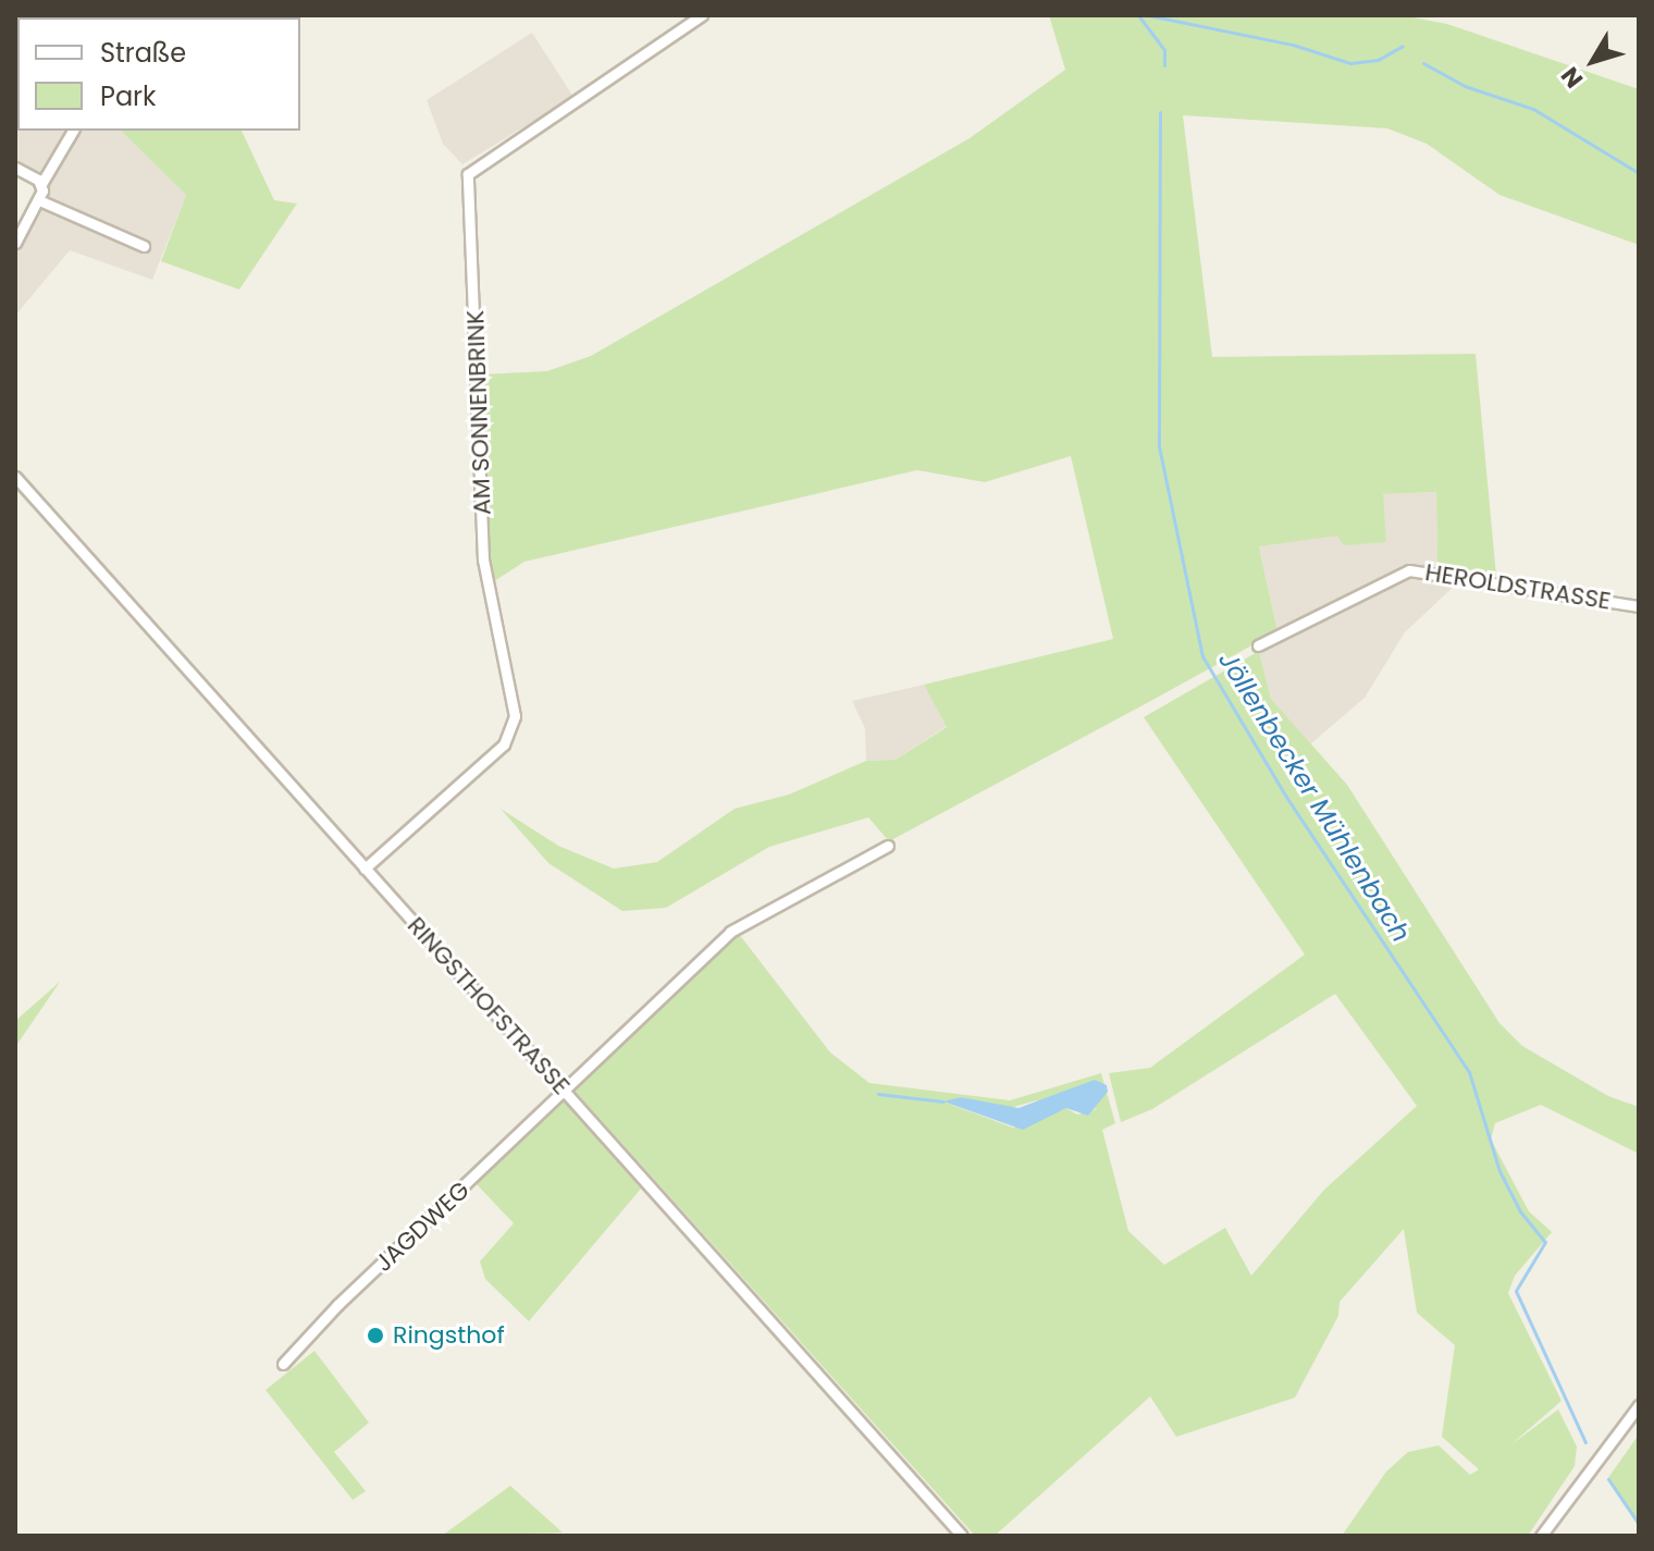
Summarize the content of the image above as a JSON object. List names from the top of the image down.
{
  "streets": {
    "street": [
      "AM SONNENBRINK",
      "HEROLDSTRASSE",
      "RINGSTHOFSTRASSE",
      "JAGDWEG"
    ]
  },
  "crossings": [
    ["AM SONNENBRINK", "RINGSTHOFSTRASSE"],
    ["RINGSTHOFSTRASSE", "JAGDWEG"]
  ],
  "water": ["Jöllenbecker Mühlenbach"],
  "places": ["Ringsthof"],
  "legend": ["Straße", "Park"],
  "north": "bottom left"
}
